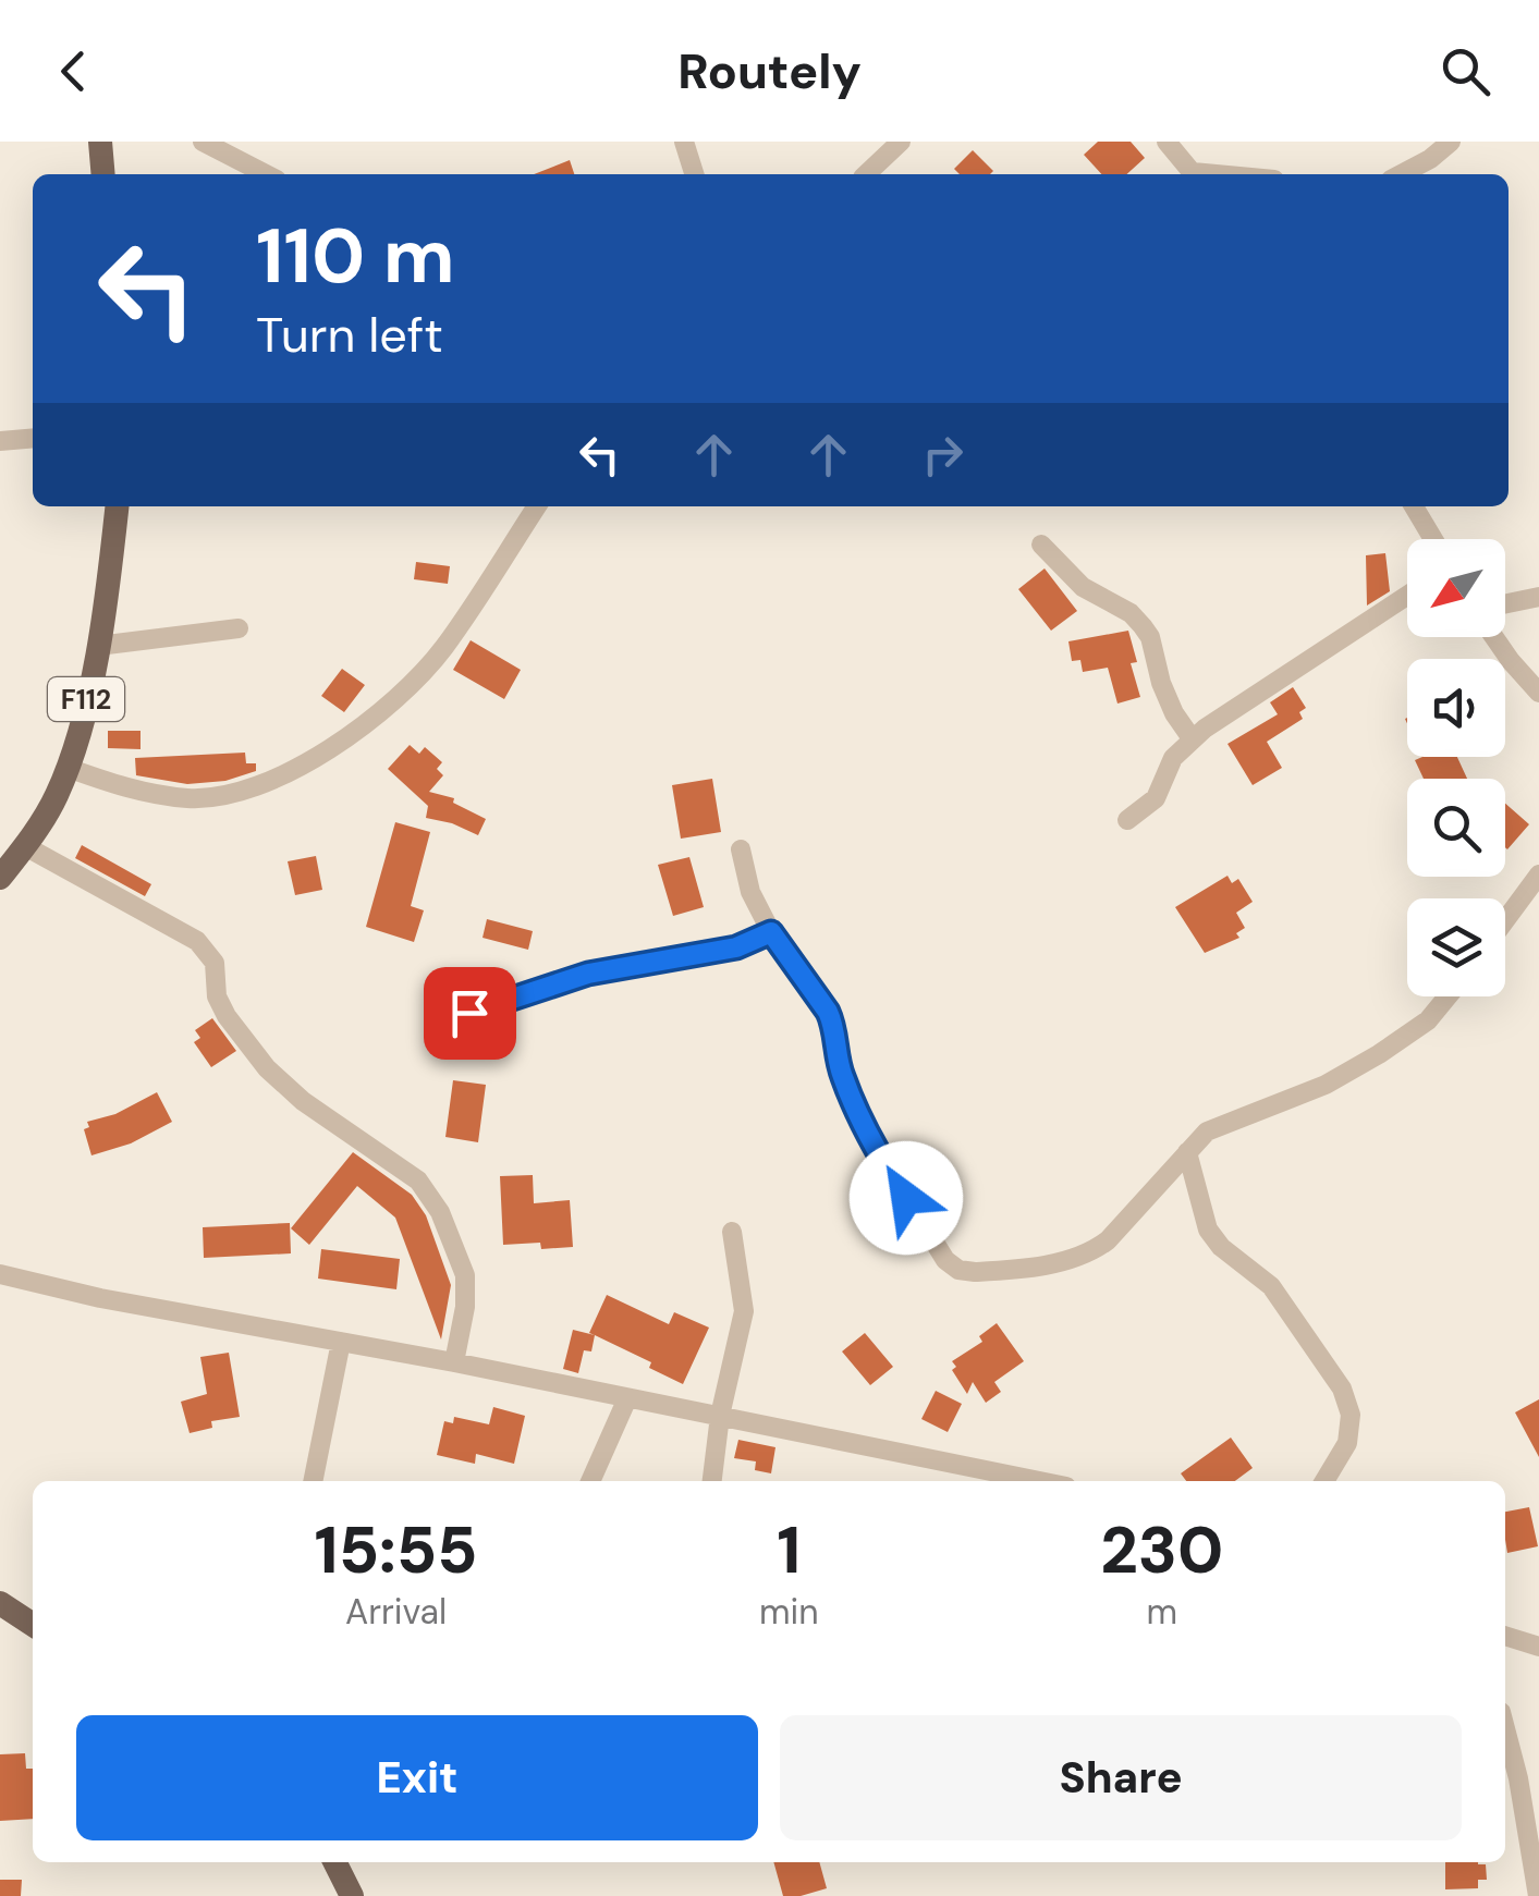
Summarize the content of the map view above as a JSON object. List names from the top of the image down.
{
  "streets": {
    "main road": ["F112"]
  },
  "north": "bottom left",
  "page": {
    "header": "Routely",
    "turn": ["110 m", "Turn left"],
    "eta": [
      "15:55",
      "Arrival",
      "1",
      "min",
      "230",
      "m"
    ],
    "buttons": ["Exit", "Share"]
  }
}
